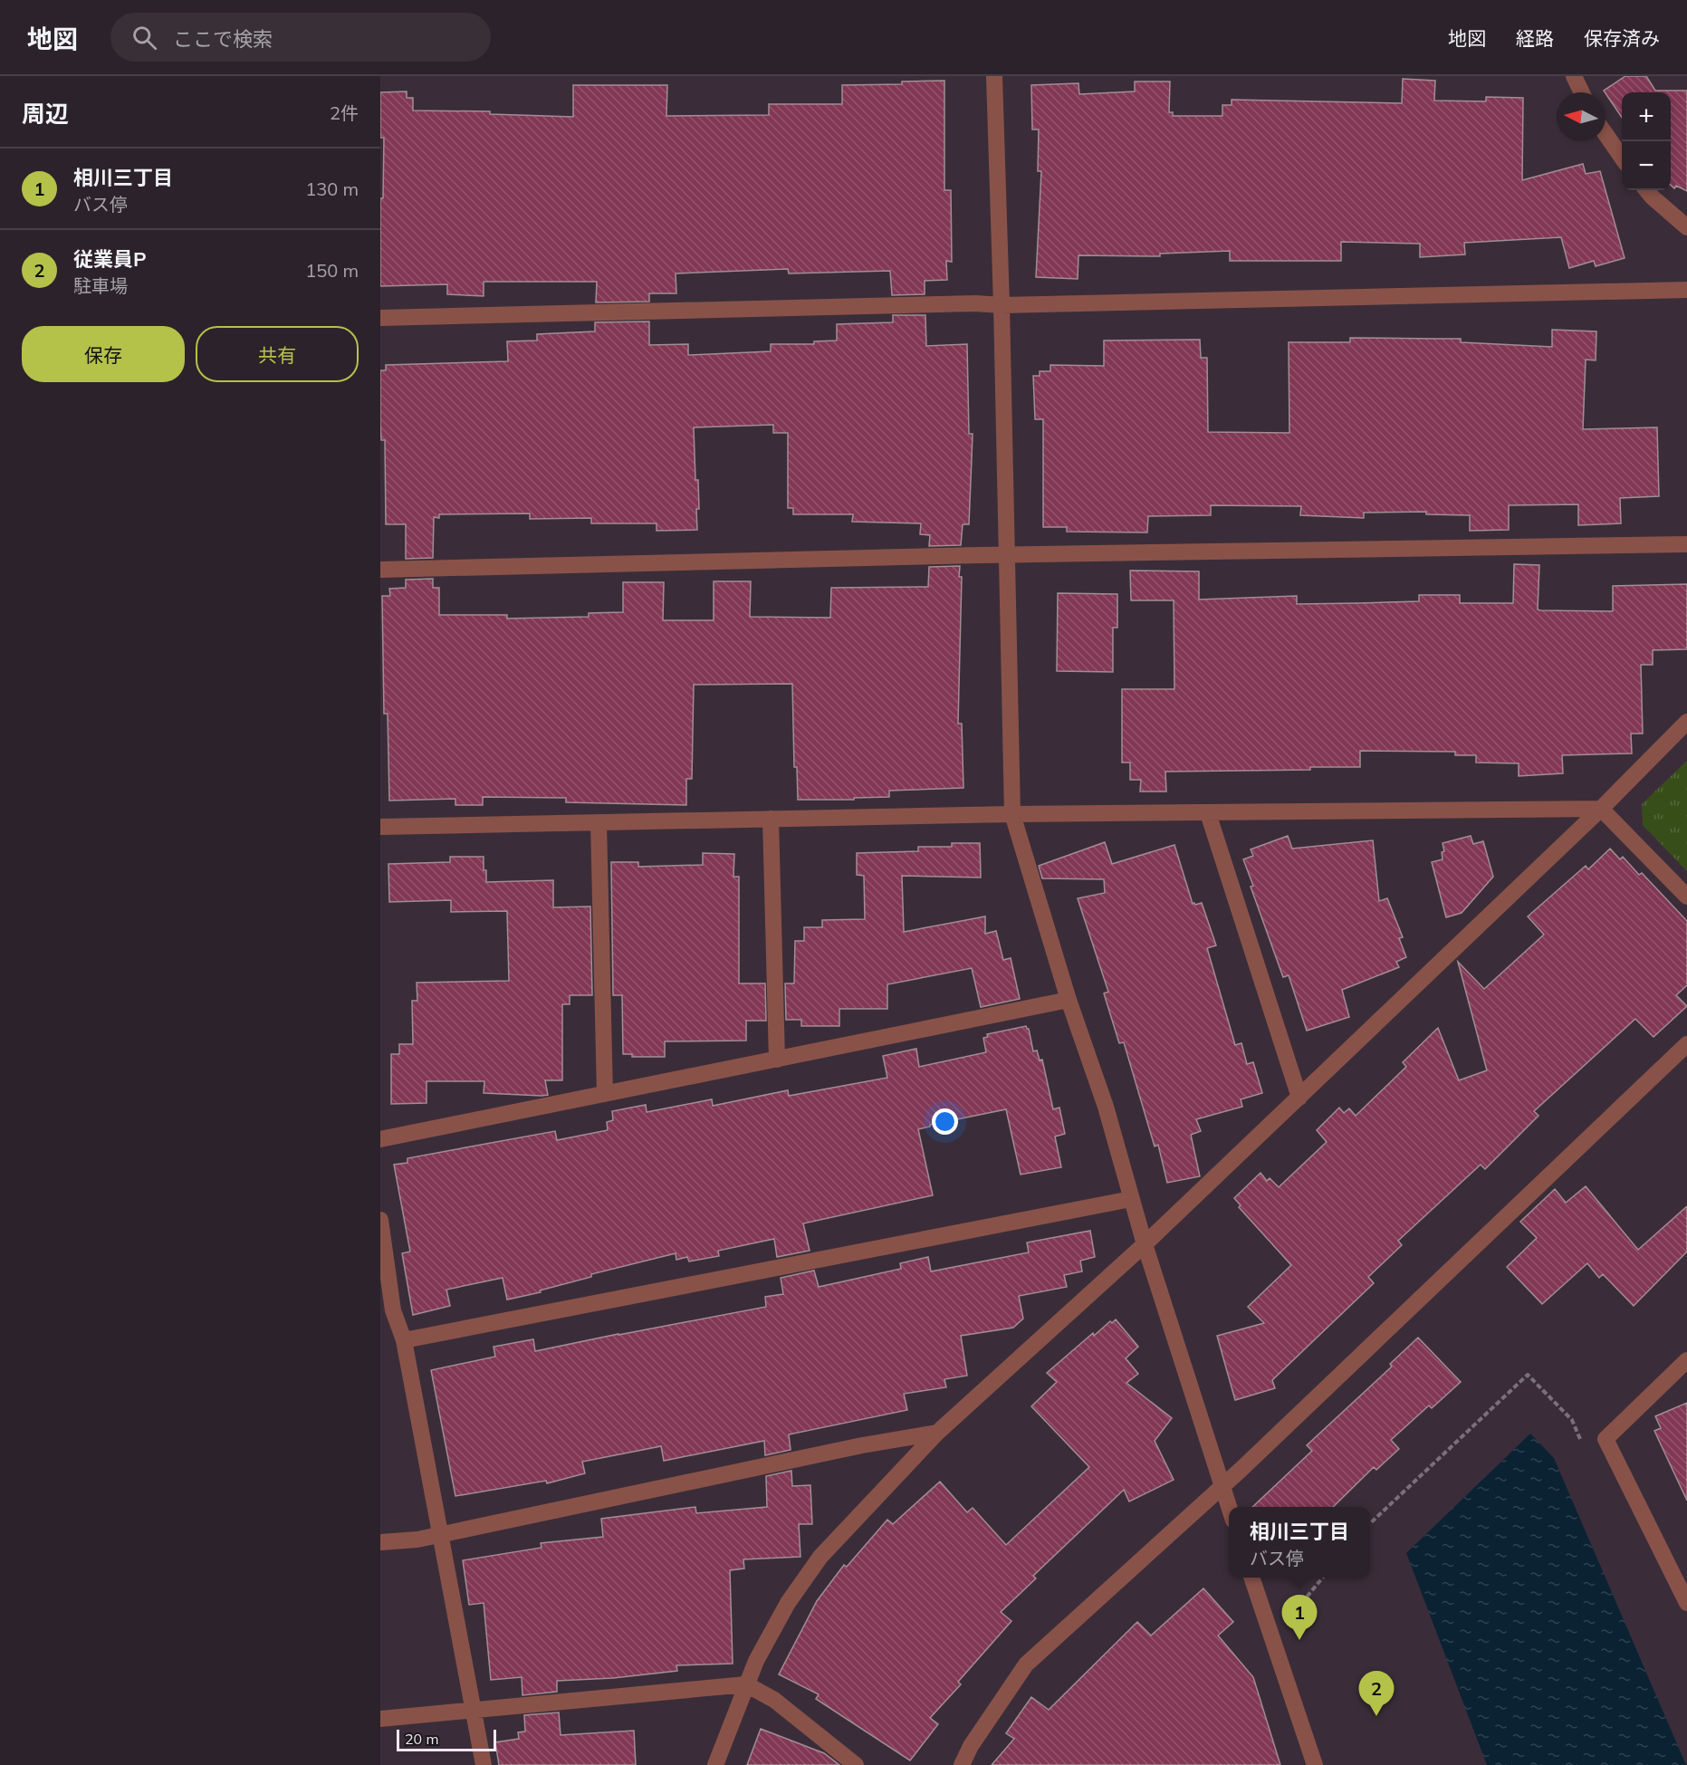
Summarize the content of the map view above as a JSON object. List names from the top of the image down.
{
  "scale_bar": "20 m",
  "north": "left",
  "page": {
    "header": "地図",
    "search": "ここで検索",
    "nav": ["地図", "経路", "保存済み"],
    "heading": ["周辺", "2件"],
    "map_buttons": ["+", "−"],
    "list": [
      {
        "mark": "1",
        "name": "相川三丁目",
        "note": "バス停",
        "value": "130 m"
      },
      {
        "mark": "2",
        "name": "従業員P",
        "note": "駐車場",
        "value": "150 m"
      }
    ],
    "buttons": ["保存", "共有"],
    "popup": ["相川三丁目", "バス停"],
    "pins": ["1", "2"],
    "scale": "20 m"
  }
}
